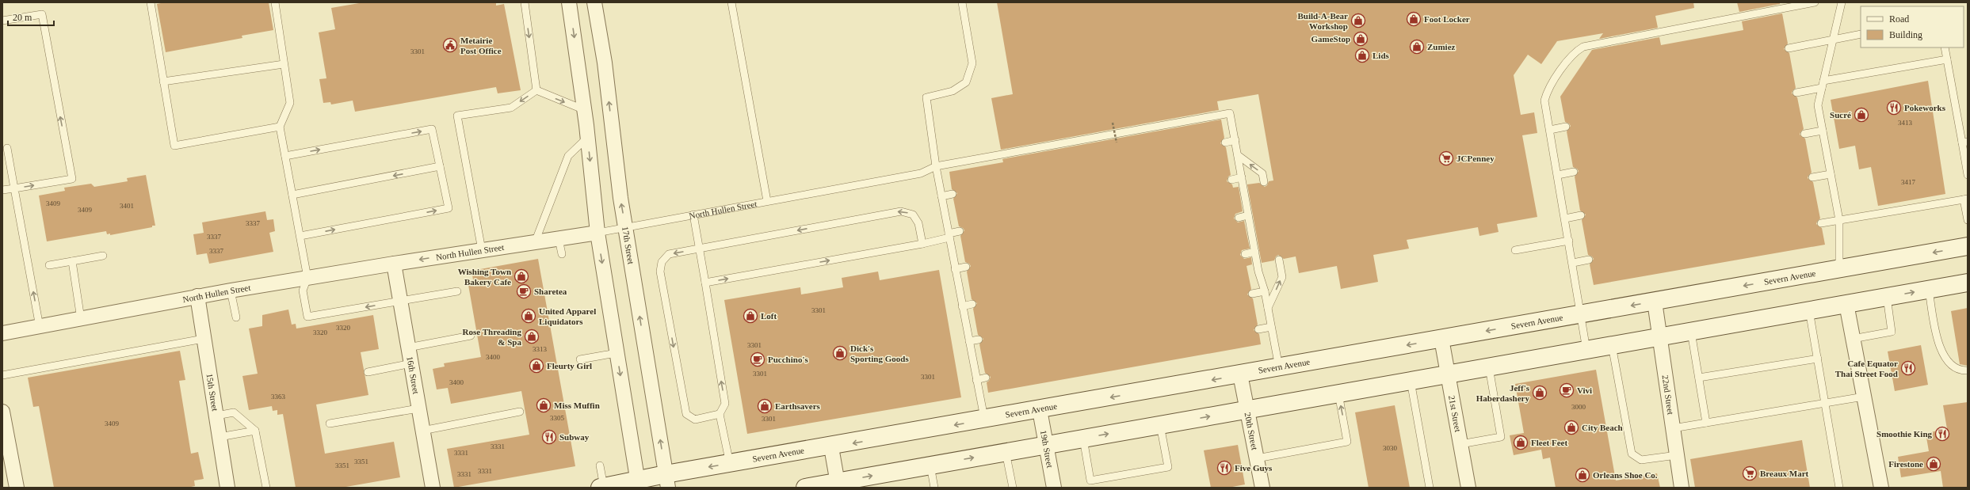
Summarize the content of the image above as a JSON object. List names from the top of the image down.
{
  "streets": {
    "street": [
      "North Hullen Street",
      "17th Street",
      "Severn Avenue",
      "16th Street",
      "15th Street",
      "22nd Street",
      "21st Street",
      "20th Street",
      "19th Street"
    ]
  },
  "crossings": [
    ["North Hullen Street", "17th Street"],
    ["North Hullen Street", "16th Street"],
    ["North Hullen Street", "15th Street"],
    ["17th Street", "Severn Avenue"],
    ["Severn Avenue", "22nd Street"],
    ["Severn Avenue", "21st Street"],
    ["Severn Avenue", "20th Street"],
    ["Severn Avenue", "19th Street"]
  ],
  "places": {
    "shop": [
      "Foot Locker",
      "Build-A-Bear Workshop",
      "GameStop",
      "Zumiez",
      "Lids",
      "Sucré",
      "Wishing Town Bakery Cafe",
      "United Apparel Liquidators",
      "Loft",
      "Rose Threading & Spa",
      "Dick's Sporting Goods",
      "Fleurty Girl",
      "Jeff's Haberdashery",
      "Miss Muffin",
      "Earthsavers",
      "City Beach",
      "Fleet Feet",
      "Firestone",
      "Orleans Shoe Co."
    ],
    "public building": ["Metairie Post Office"],
    "restaurant": [
      "Pokeworks",
      "Cafe Equator Thai Street Food",
      "Smoothie King",
      "Subway",
      "Five Guys"
    ],
    "supermarket": ["JCPenney", "Breaux Mart"],
    "cafe": ["Sharetea", "Pucchino's", "Vivi"]
  },
  "house_numbers": [
    "3301",
    "3413",
    "3417",
    "3409",
    "3401",
    "3409",
    "3337",
    "3337",
    "3337",
    "3301",
    "3320",
    "3320",
    "3301",
    "3313",
    "3400",
    "3301",
    "3301",
    "3400",
    "3363",
    "3000",
    "3305",
    "3301",
    "3409",
    "3331",
    "3030",
    "3331",
    "3351",
    "3351",
    "3331",
    "3331"
  ],
  "legend": ["Road", "Building"],
  "scale_bar": "20 m"
}
